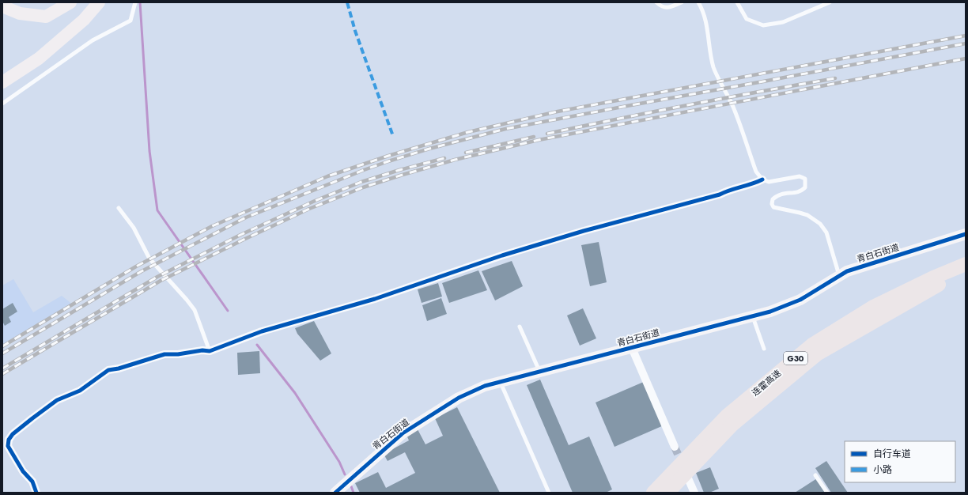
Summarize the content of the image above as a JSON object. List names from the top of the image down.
{
  "streets": {
    "highway": ["G30", "连霍高速"],
    "street": ["青白石街道"]
  },
  "legend": ["自行车道", "小路"]
}
